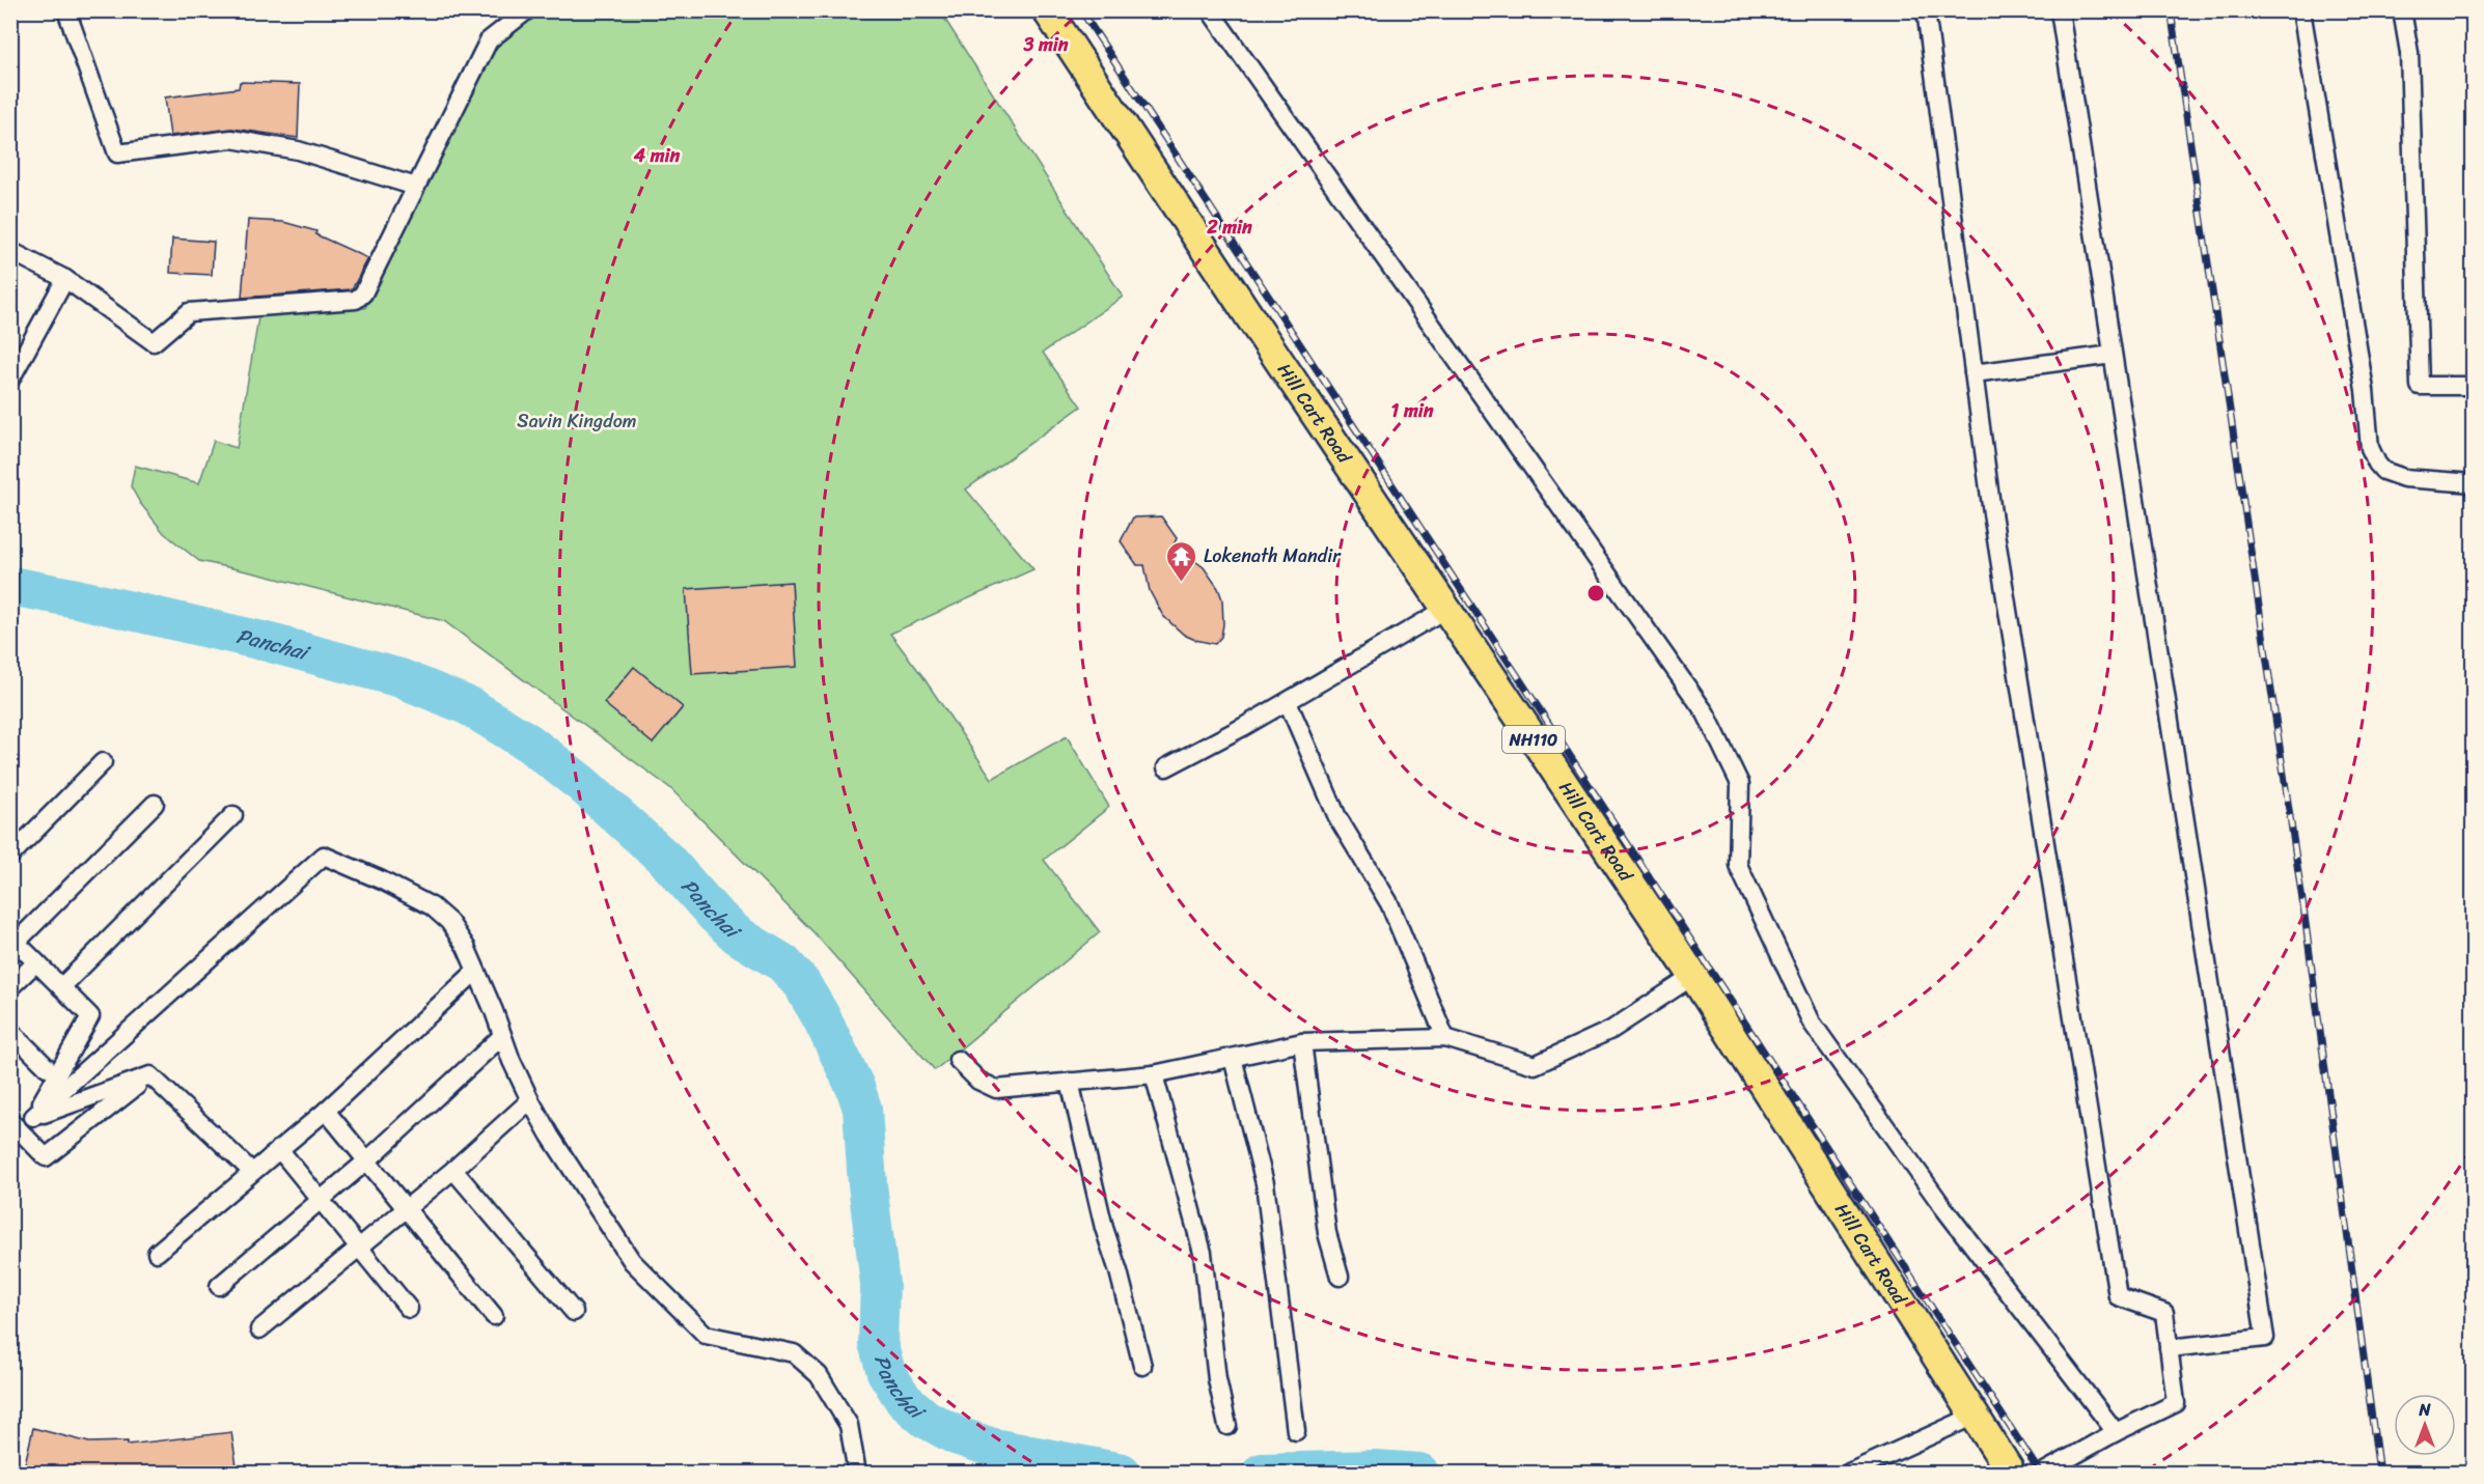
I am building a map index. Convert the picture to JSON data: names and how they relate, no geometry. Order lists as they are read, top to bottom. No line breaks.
{"streets":{"highway":["Hill Cart Road","NH110"]},"water":["Panchai"],"parks":["Savin Kingdom"],"places":{"temple":["Lokenath Mandir"]},"north":"top","rings":["3 min","4 min","2 min","1 min"]}
